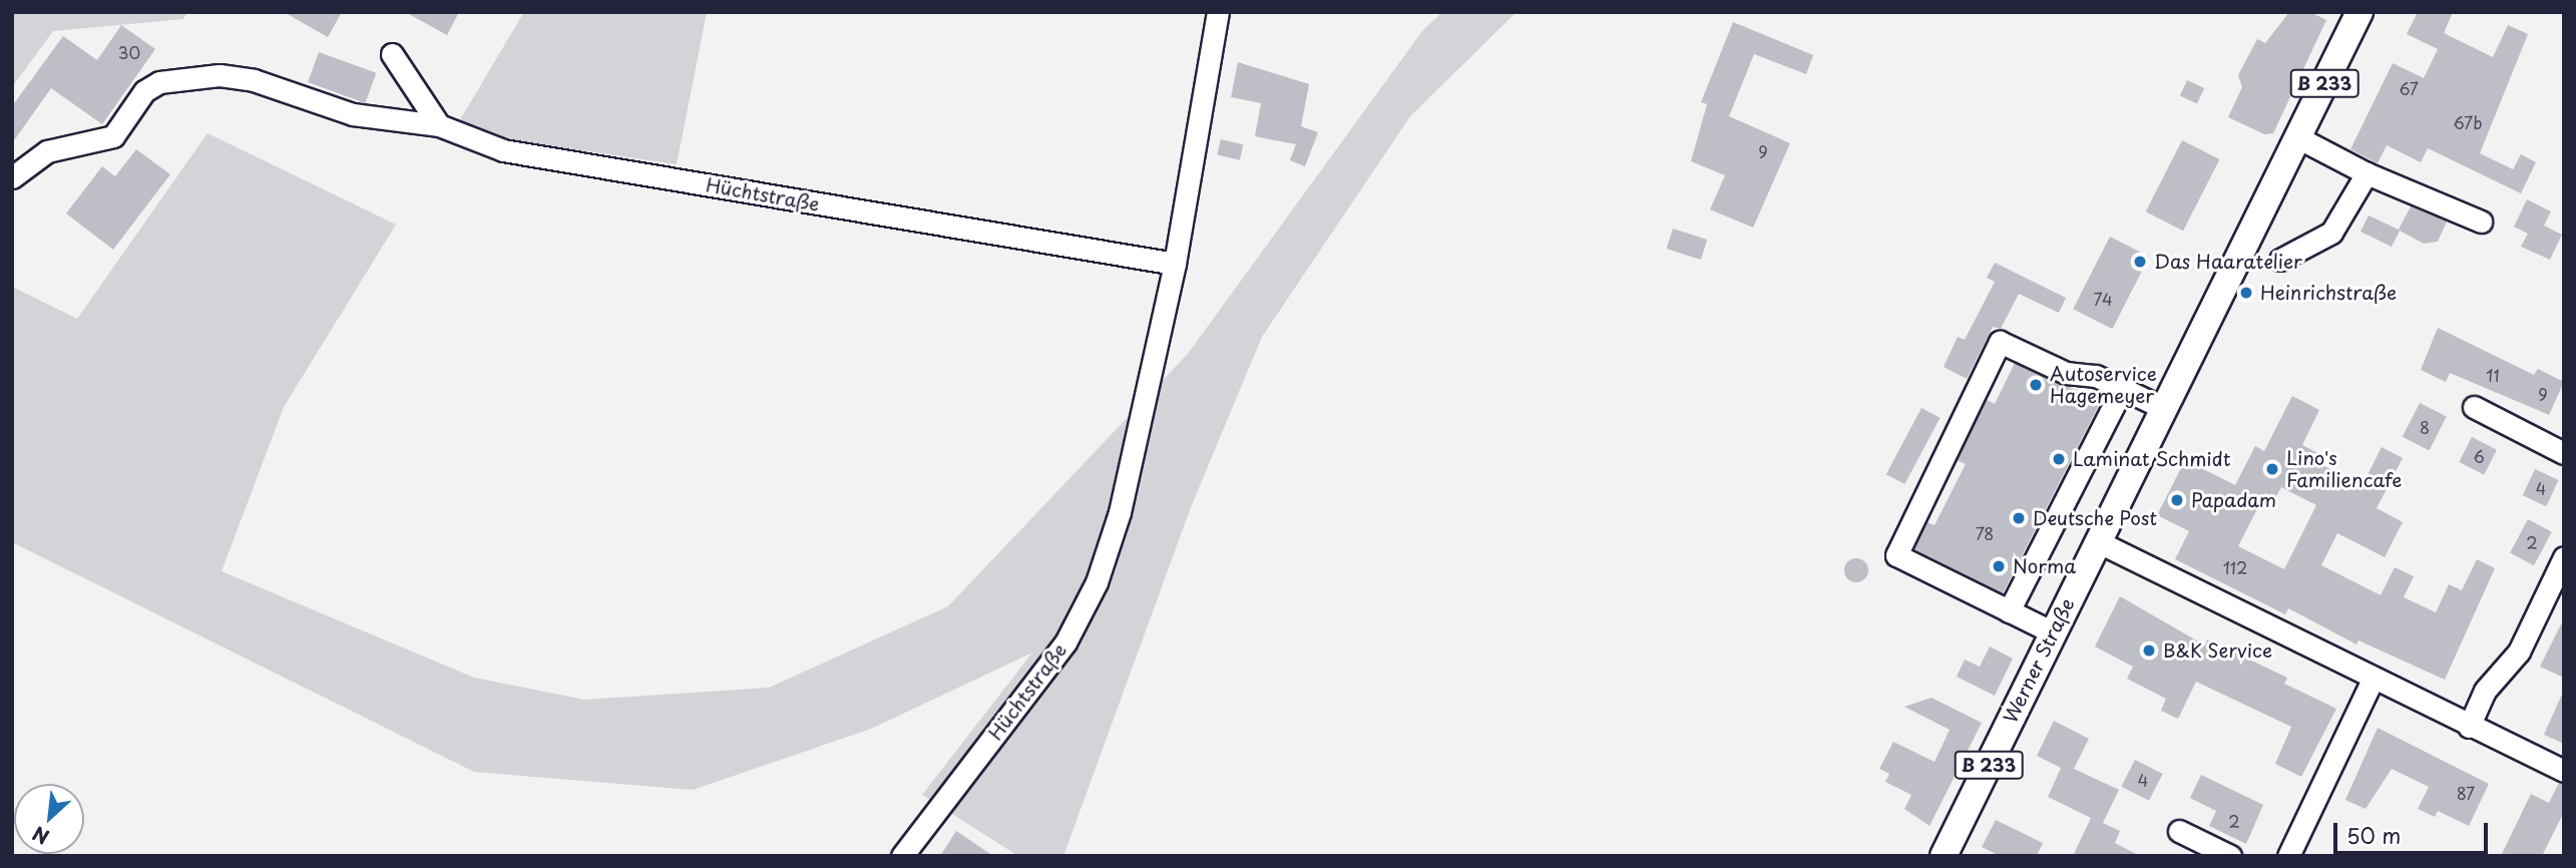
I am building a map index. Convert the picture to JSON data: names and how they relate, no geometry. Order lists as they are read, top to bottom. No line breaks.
{"streets":{"main road":["B 233","Werner Straße"],"street":["Hüchtstraße"]},"places":["Das Haaratelier","Heinrichstraße","Autoservice Hagemeyer","Laminat Schmidt","Lino's Familiencafe","Papadam","Deutsche Post","Norma","B&K Service"],"house_numbers":["30","67","67b","9","74","11","9","8","6","4","78","2","112","4","87","2"],"scale_bar":"50 m","north":"bottom left"}
